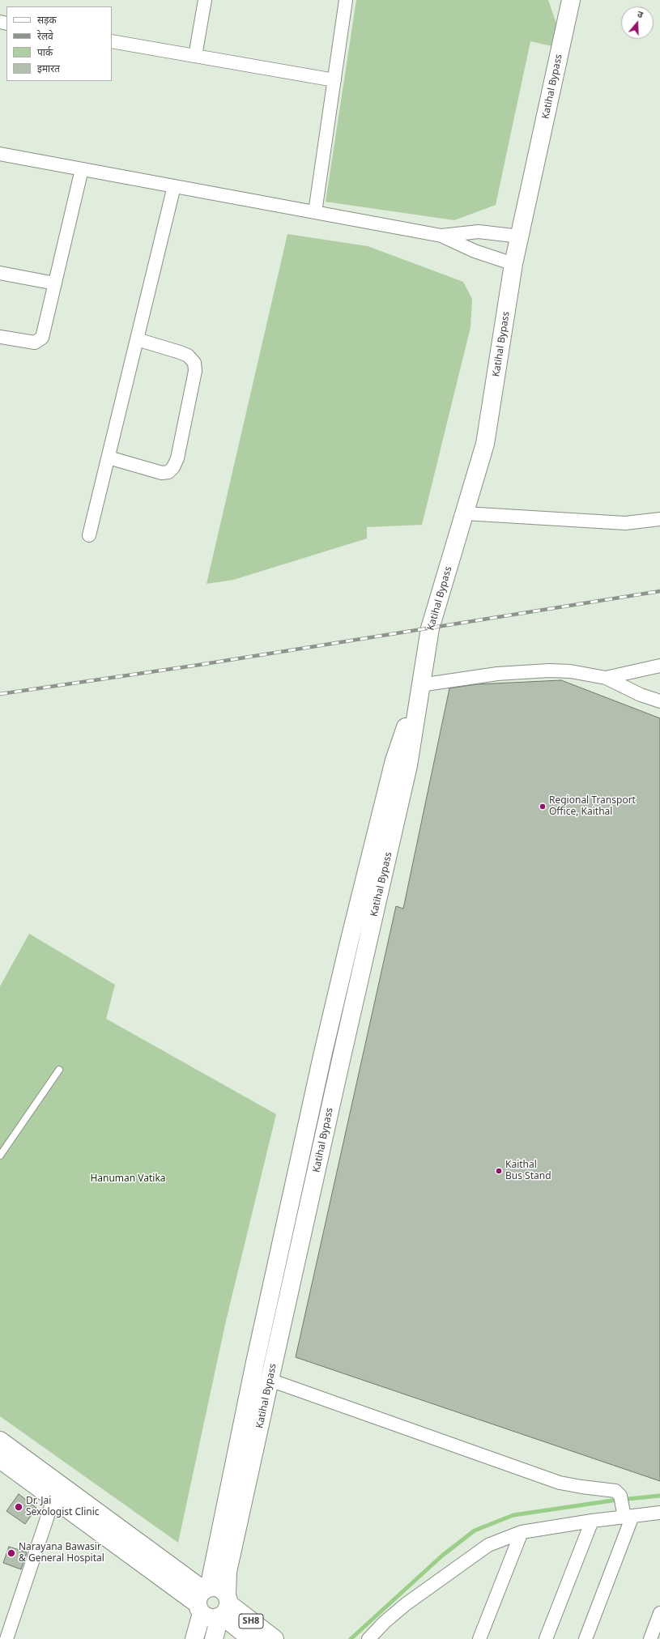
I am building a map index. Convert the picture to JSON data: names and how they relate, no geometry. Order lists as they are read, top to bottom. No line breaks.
{"streets":{"main road":["Katihal Bypass","SH8"]},"crossings":[["Katihal Bypass","SH8"]],"parks":["Hanuman Vatika"],"places":["Regional Transport Office, Kaithal","Kaithal Bus Stand","Dr. Jai Sexologist Clinic","Narayana Bawasir & General Hospital"],"legend":["सड़क","रेलवे","पार्क","इमारत"],"north":"top"}
